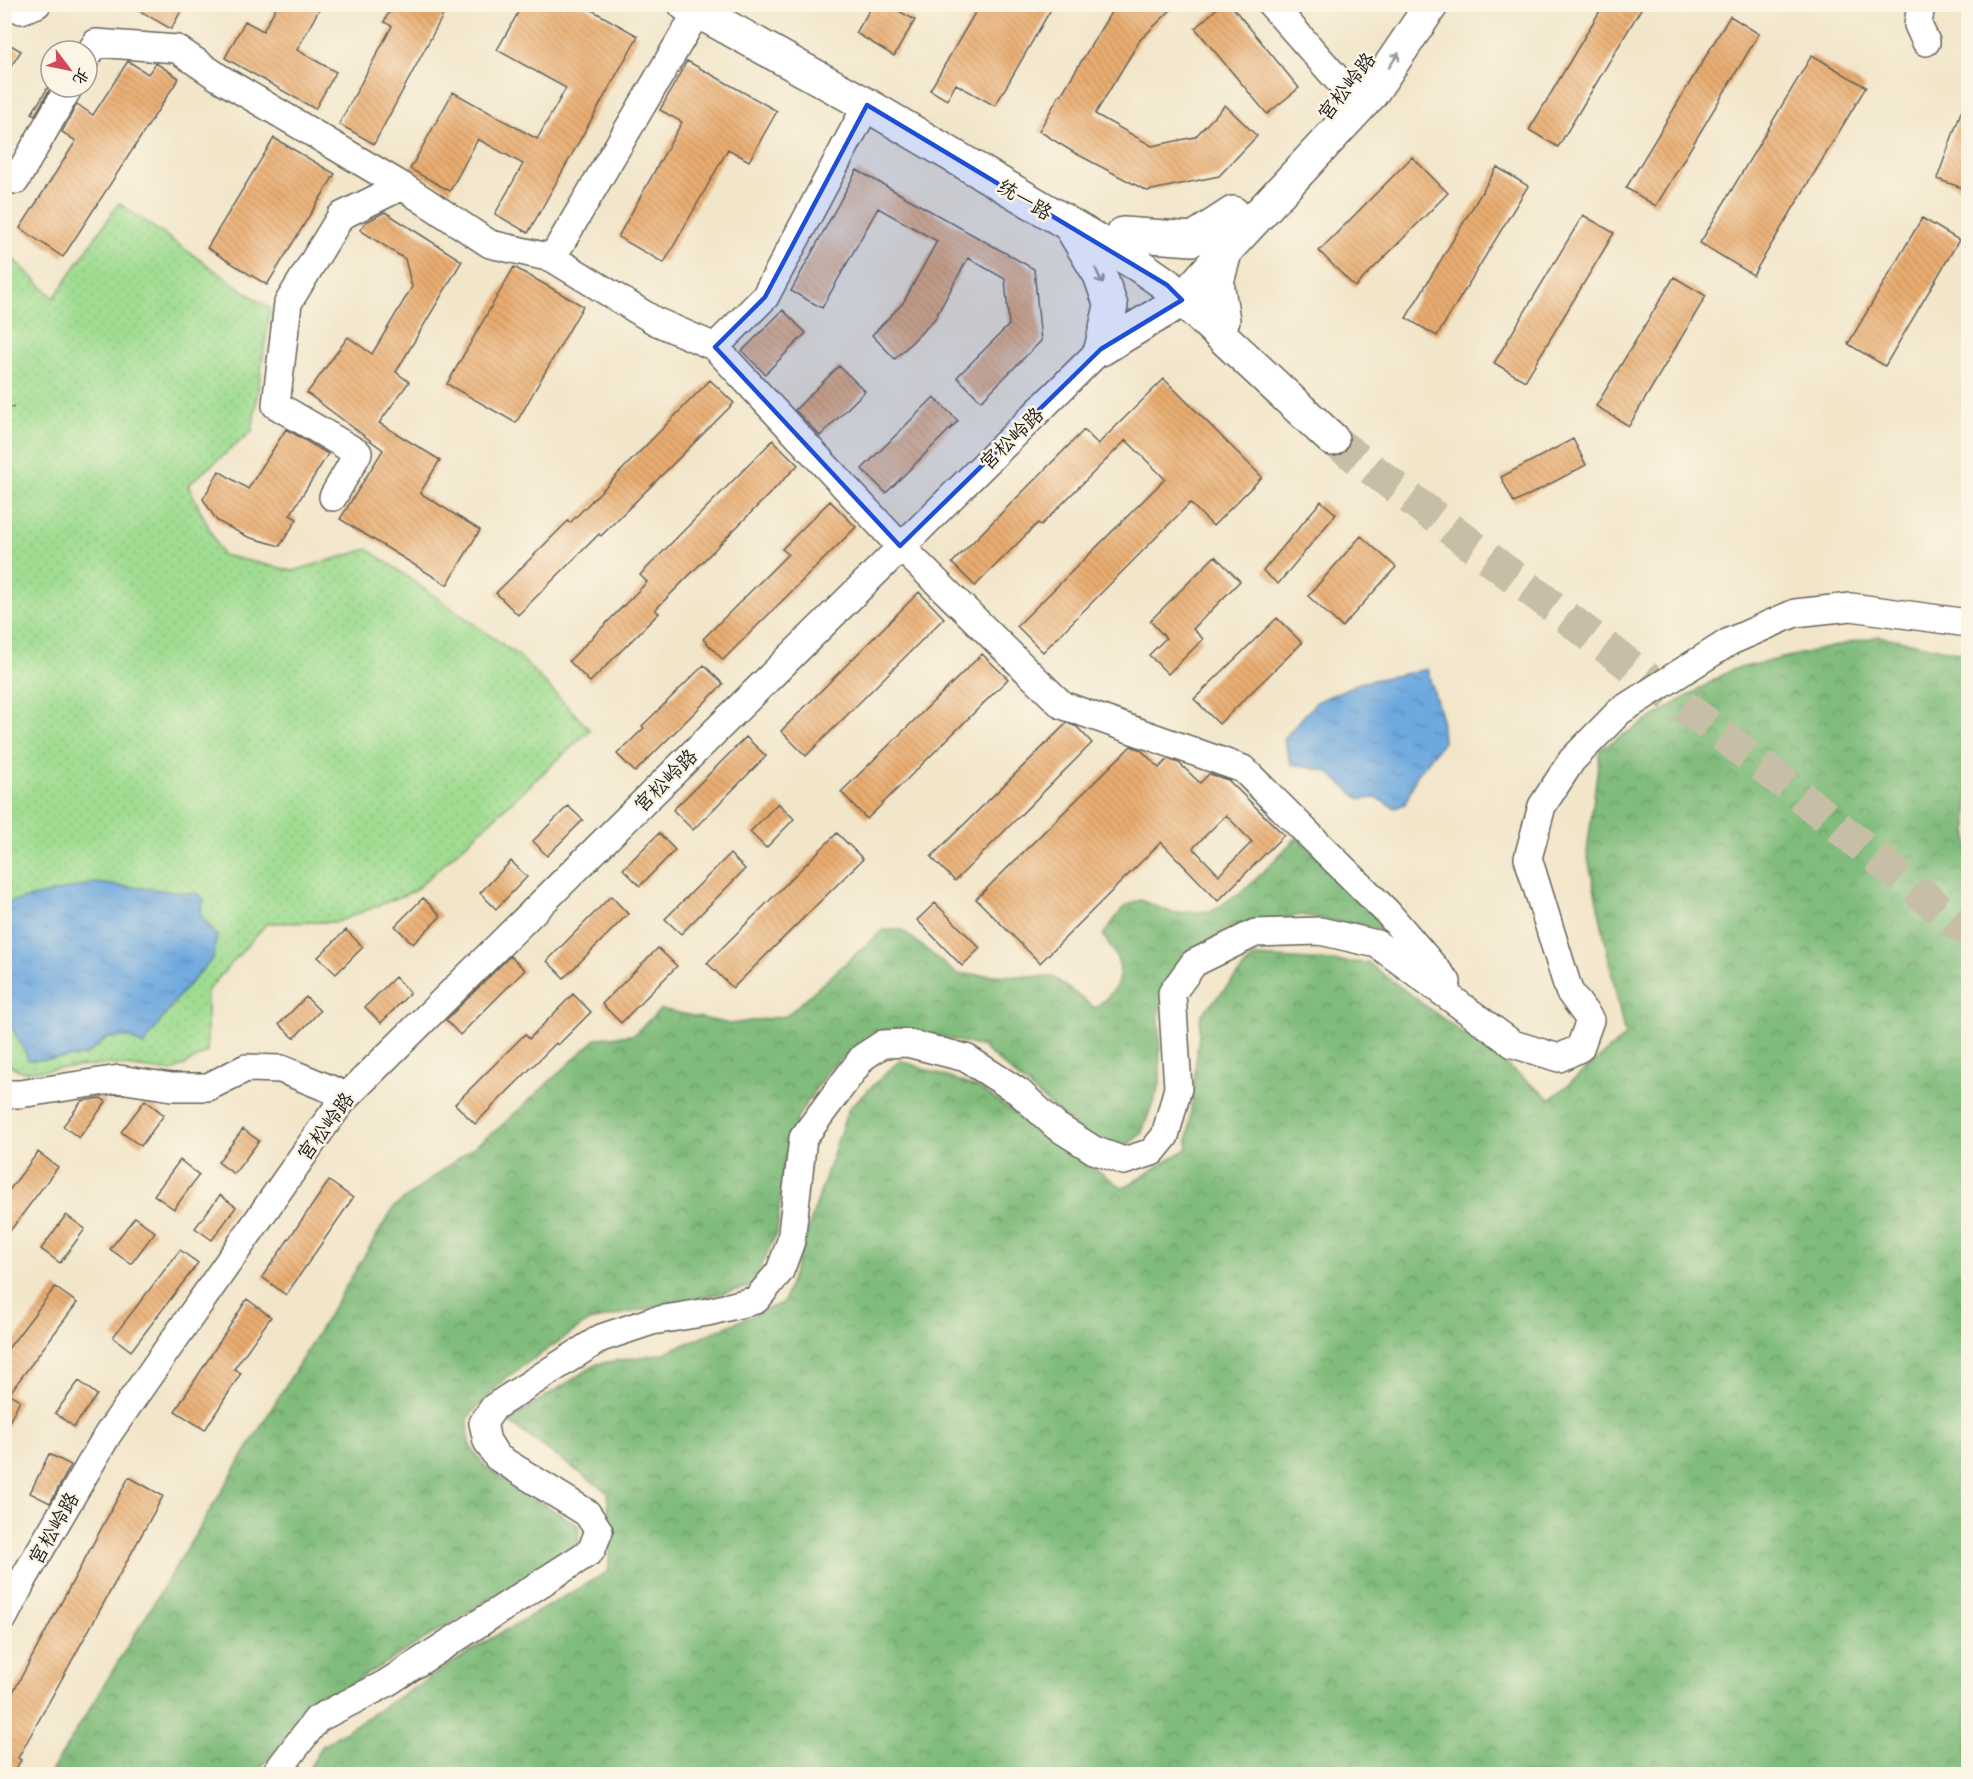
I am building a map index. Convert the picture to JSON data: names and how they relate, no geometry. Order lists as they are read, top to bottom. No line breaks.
{"streets":{"main road":["宫松岭路","统一路"]},"crossings":[["宫松岭路","统一路"]],"north":"bottom right"}
